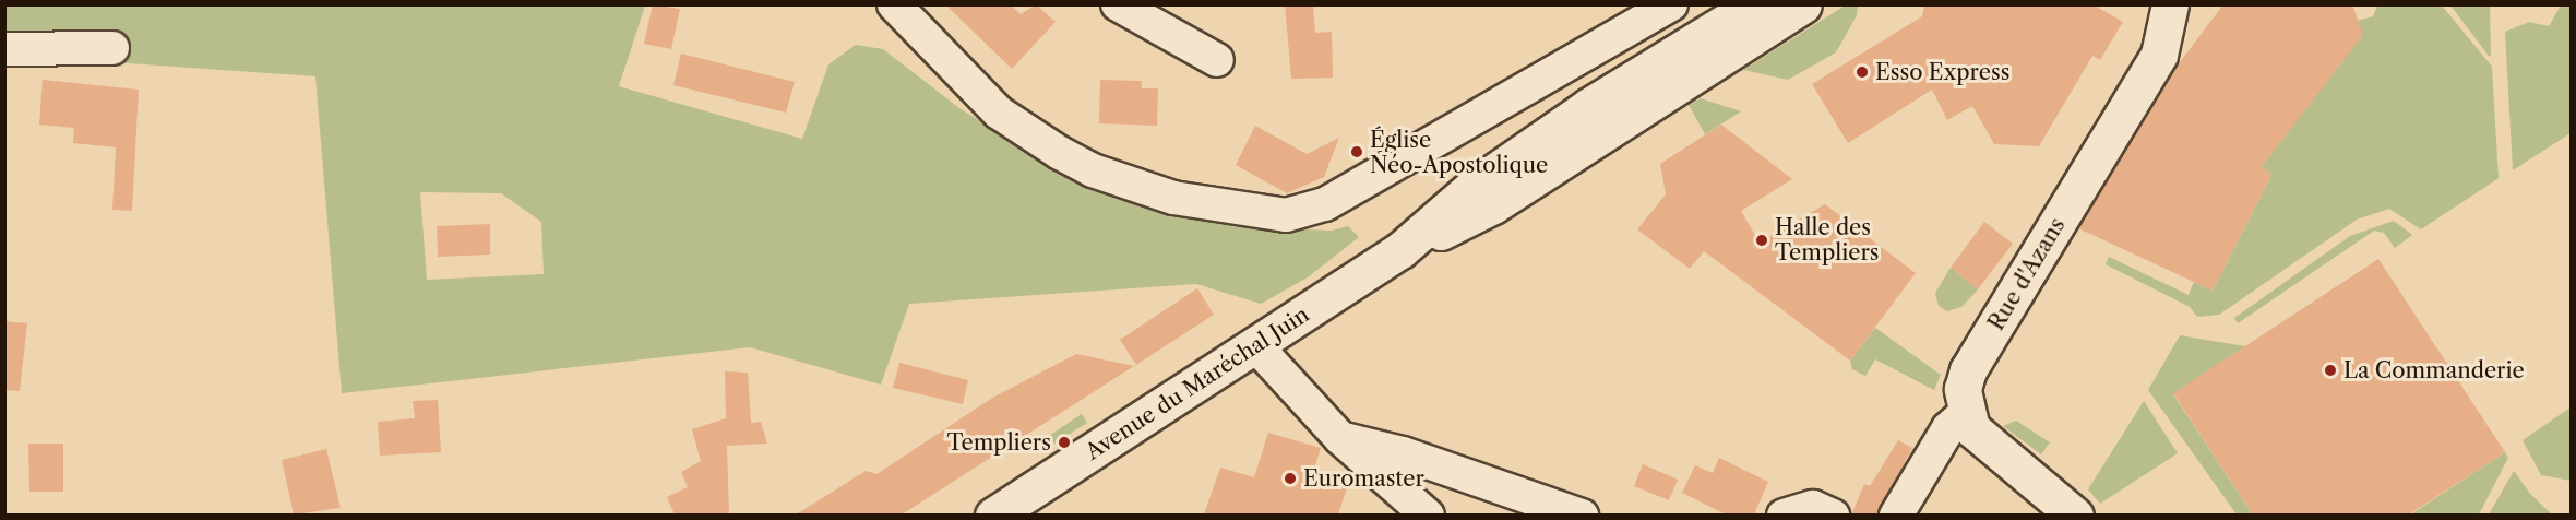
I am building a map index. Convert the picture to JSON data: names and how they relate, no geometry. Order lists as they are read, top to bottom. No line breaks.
{"streets":{"main road":["Rue d'Azans","Avenue du Maréchal Juin"]},"places":["Esso Express","Église Néo-Apostolique","Halle des Templiers","La Commanderie","Templiers","Euromaster"]}
